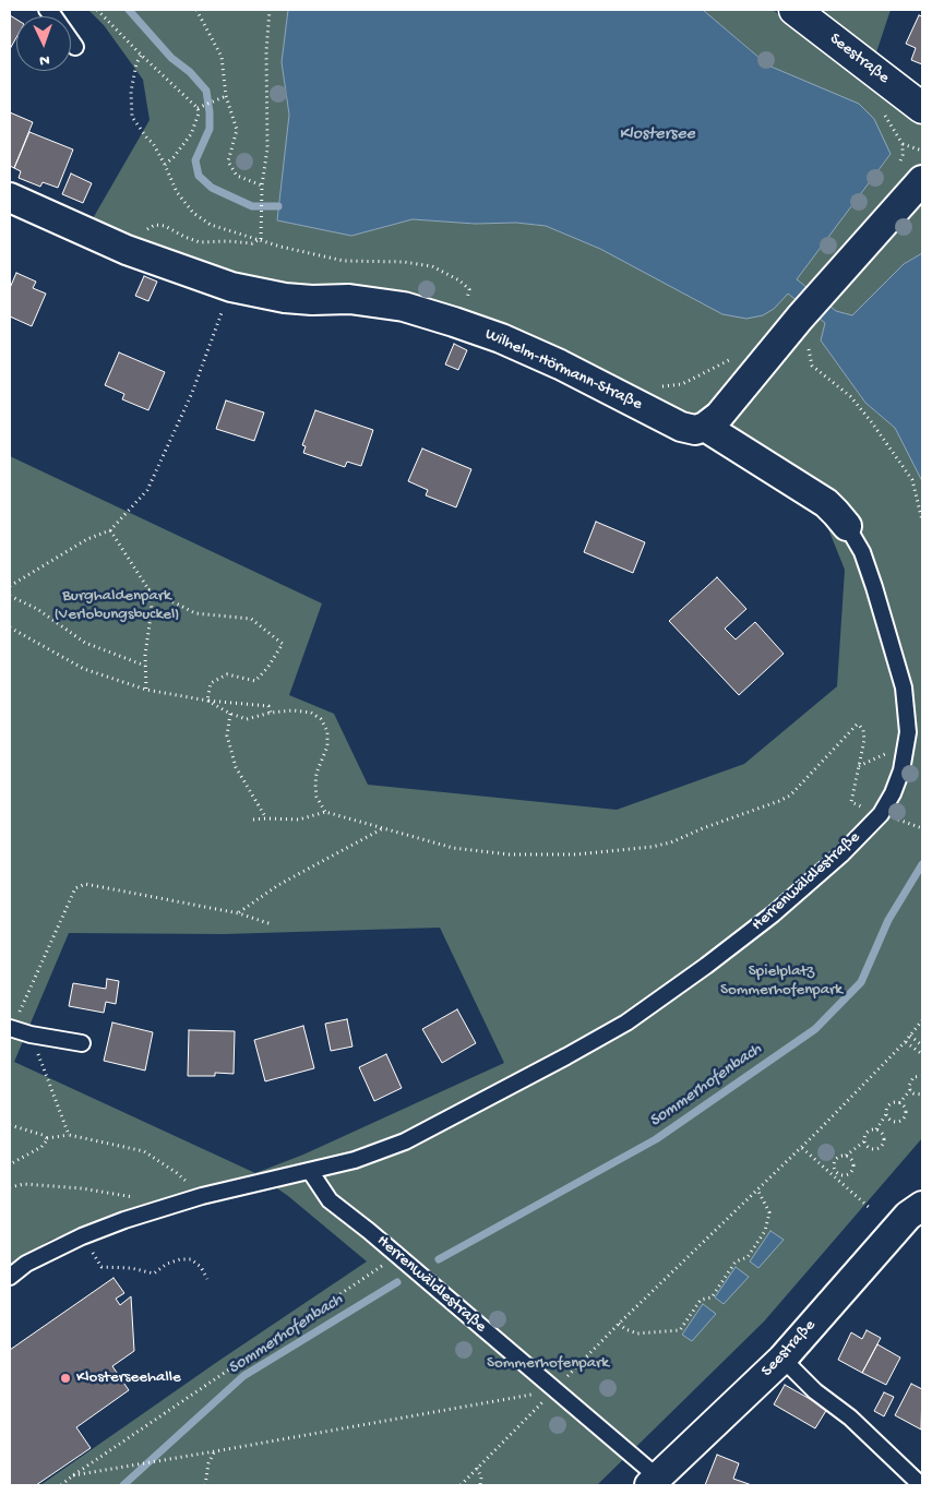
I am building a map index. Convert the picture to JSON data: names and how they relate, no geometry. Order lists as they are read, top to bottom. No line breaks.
{"streets":{"street":["Seestraße","Wilhelm-Hörmann-Straße","Herrenwäldlestraße"]},"crossings":[["Seestraße","Herrenwäldlestraße"],["Wilhelm-Hörmann-Straße","Herrenwäldlestraße"]],"water":["Klostersee","Sommerhofenbach"],"parks":["Burghaldenpark (Verlobungsbuckel)","Spielplatz Sommerhofenpark","Sommerhofenpark"],"places":["Klosterseehalle"],"north":"bottom"}
